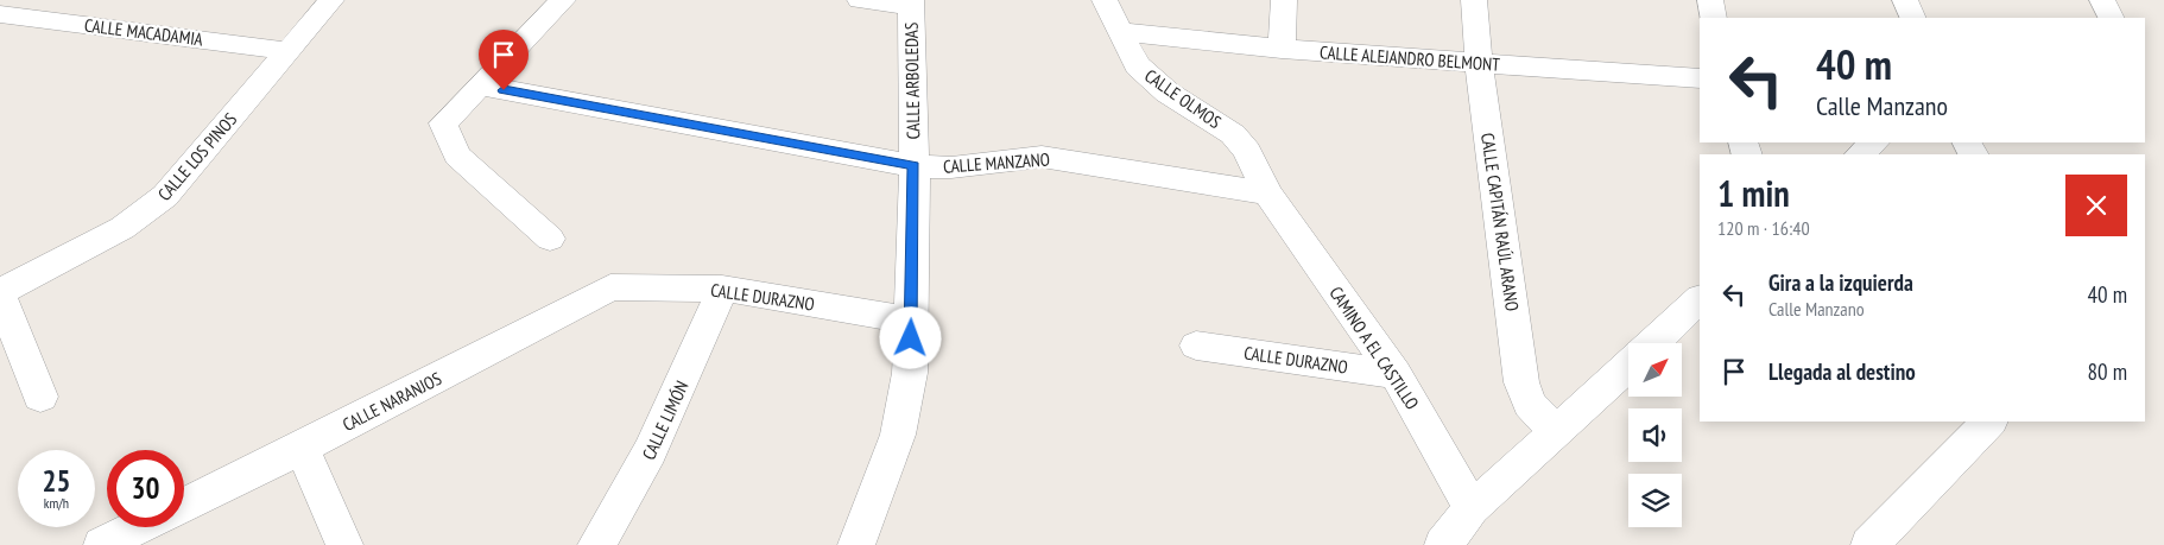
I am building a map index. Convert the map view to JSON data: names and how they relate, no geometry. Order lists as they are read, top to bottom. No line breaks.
{"streets":{"street":["CALLE MACADAMIA","CALLE ALEJANDRO BELMONT","CALLE ARBOLEDAS","CALLE OLMOS","CALLE LOS PINOS","CALLE MANZANO","CALLE CAPITÁN RAÚL ARANO","CALLE DURAZNO","CAMINO A EL CASTILLO","CALLE NARANJOS","CALLE LIMÓN"]},"crossings":[["CALLE MACADAMIA","CALLE LOS PINOS"],["CALLE ALEJANDRO BELMONT","CALLE OLMOS"],["CALLE ALEJANDRO BELMONT","CALLE CAPITÁN RAÚL ARANO"],["CALLE ARBOLEDAS","CALLE MANZANO"],["CALLE ARBOLEDAS","CALLE DURAZNO"],["CALLE OLMOS","CALLE MANZANO"],["CALLE OLMOS","CAMINO A EL CASTILLO"],["CALLE MANZANO","CAMINO A EL CASTILLO"],["CALLE DURAZNO","CAMINO A EL CASTILLO"],["CALLE DURAZNO","CALLE NARANJOS"],["CALLE DURAZNO","CALLE LIMÓN"]],"north":"top right","page":{"turn":["40 m","Calle Manzano"],"heading":["1 min","120 m · 16:40"],"list":[{"name":"Gira a la izquierda","note":"Calle Manzano","value":"40 m"},{"name":"Llegada al destino","value":"80 m"}],"speed":"25 km/h","limit":"30"}}
